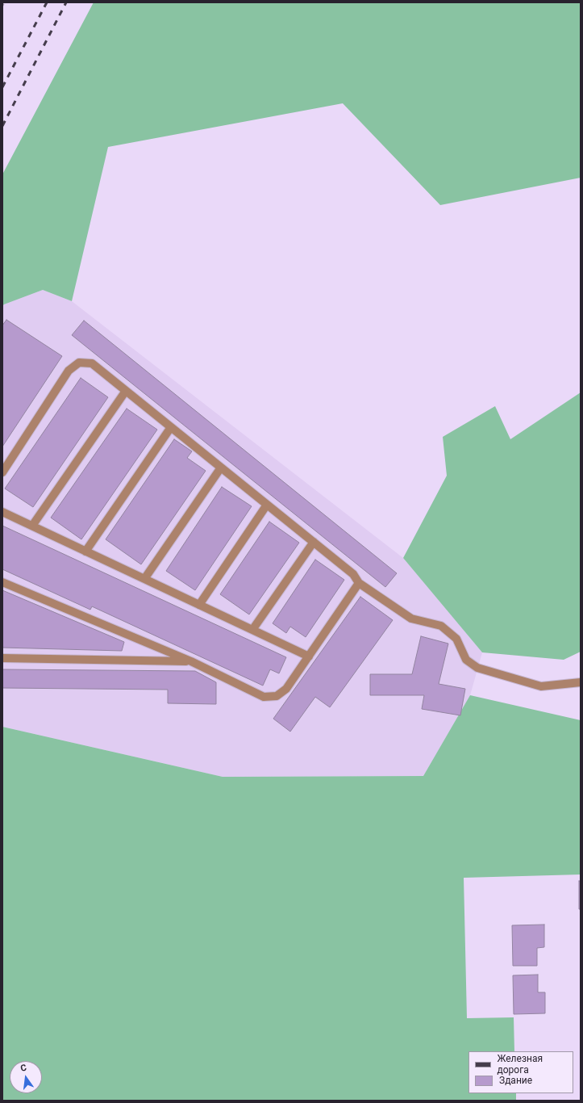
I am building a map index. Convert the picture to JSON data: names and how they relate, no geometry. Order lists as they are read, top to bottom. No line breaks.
{"legend":["Железная дорога","Здание"],"north":"top"}
